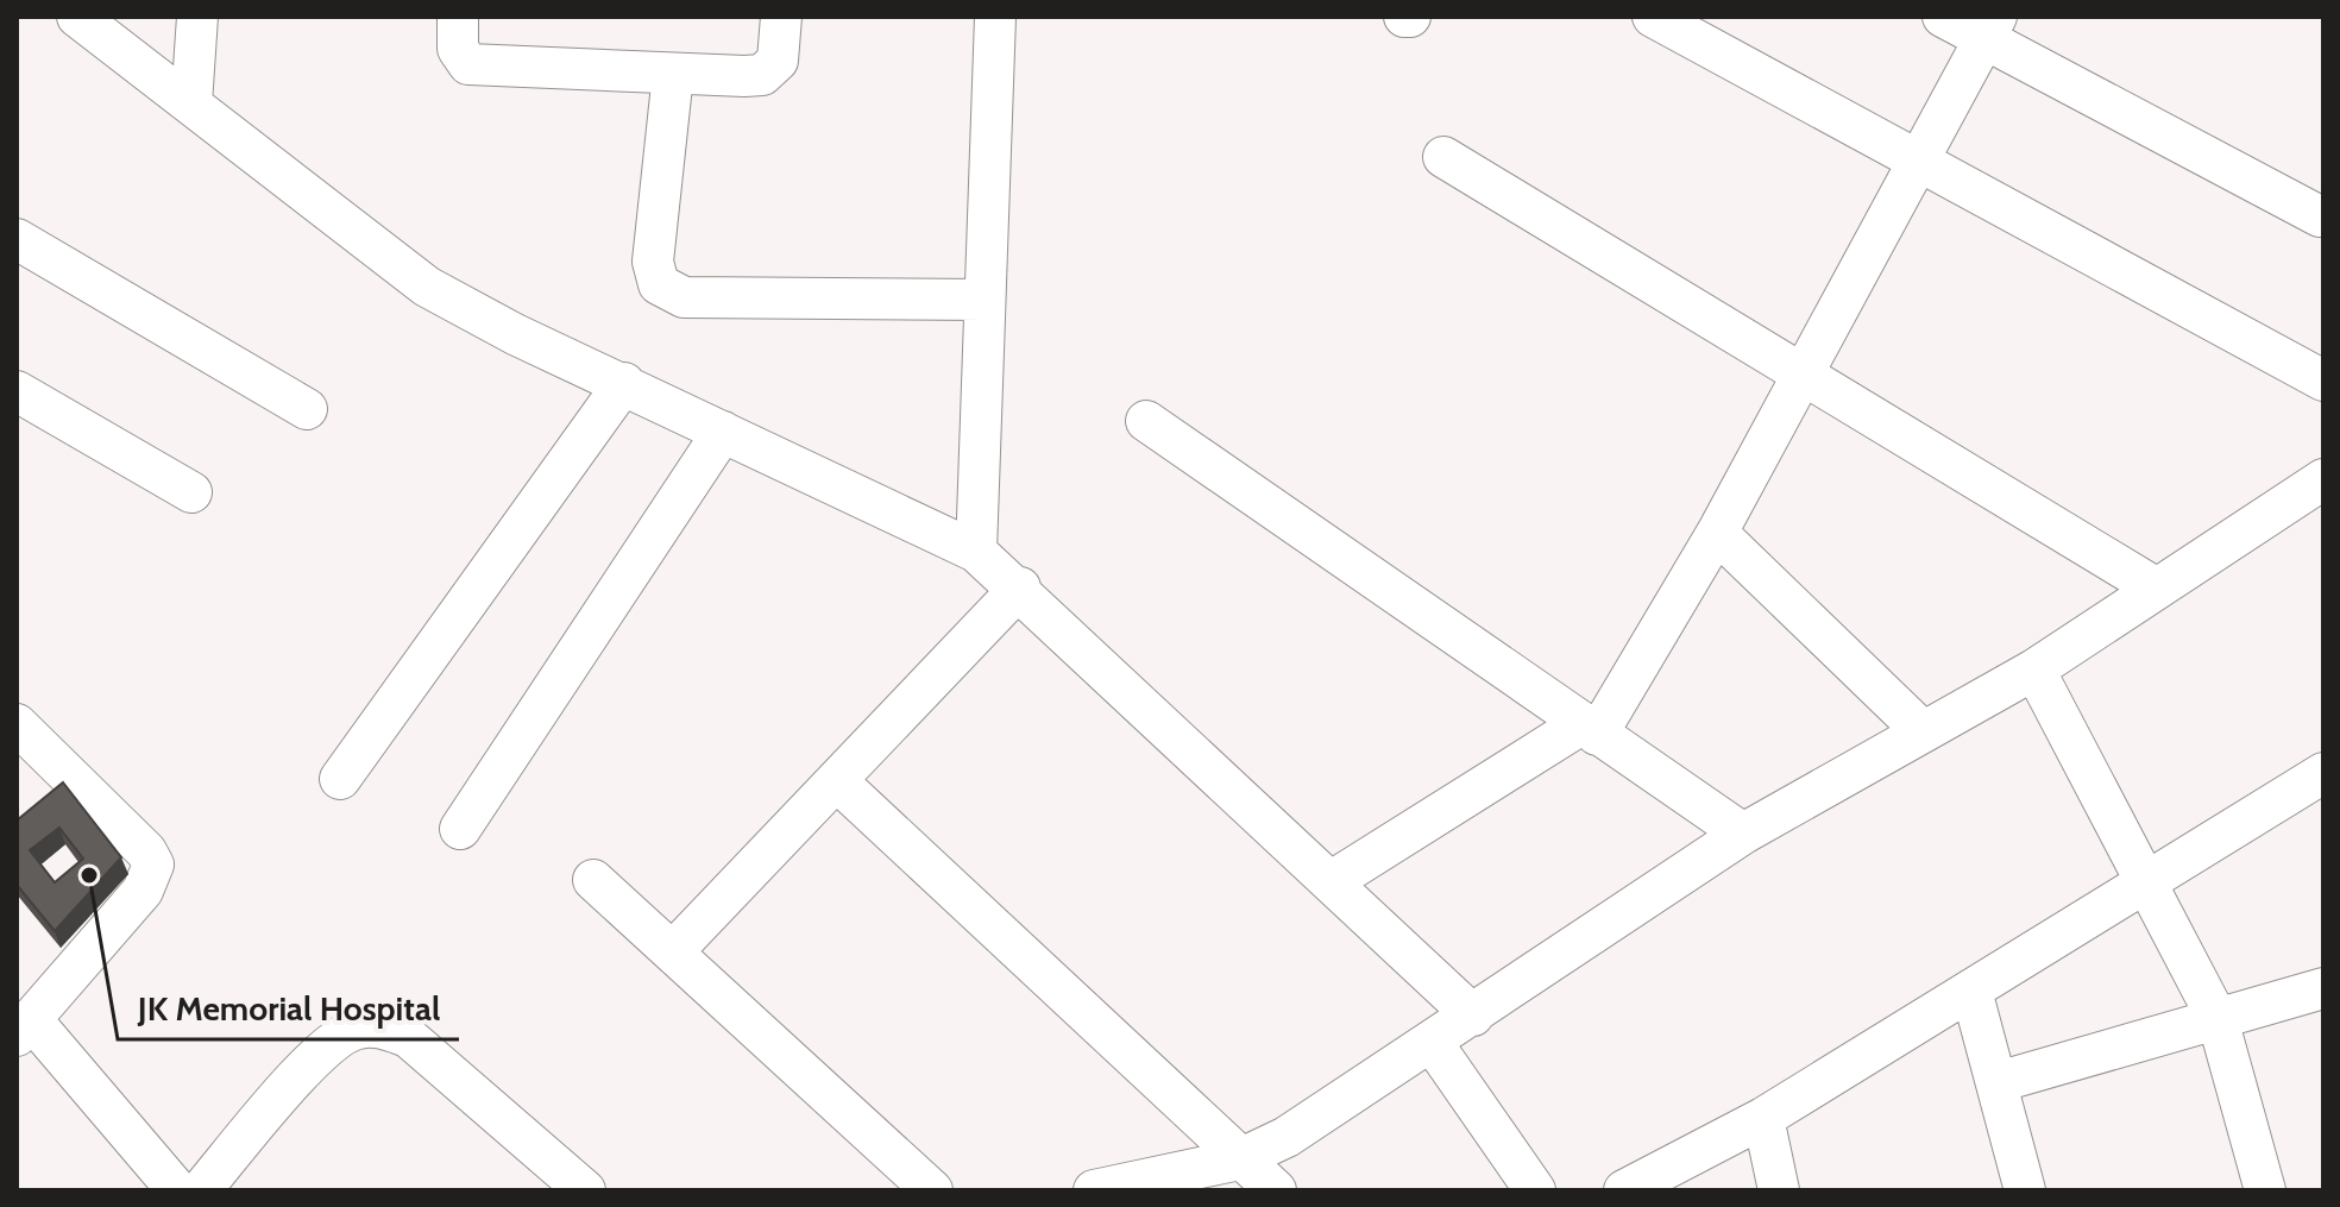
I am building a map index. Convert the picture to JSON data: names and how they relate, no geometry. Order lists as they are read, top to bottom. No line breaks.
{"places":["JK Memorial Hospital"]}
